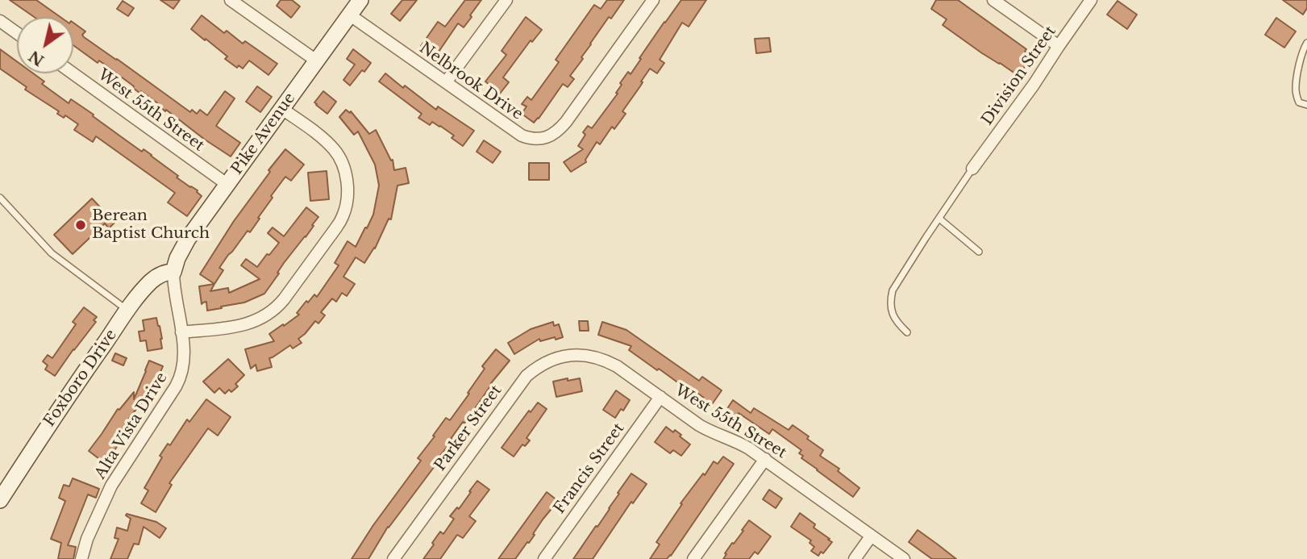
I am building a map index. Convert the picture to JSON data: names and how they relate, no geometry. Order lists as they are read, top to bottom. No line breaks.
{"streets":{"street":["Division Street","Nelbrook Drive","West 55th Street","Pike Avenue","Foxboro Drive","Alta Vista Drive","Parker Street","Francis Street"]},"crossings":[["Nelbrook Drive","Pike Avenue"],["West 55th Street","Pike Avenue"],["West 55th Street","Parker Street"],["West 55th Street","Francis Street"],["Pike Avenue","Foxboro Drive"],["Pike Avenue","Alta Vista Drive"],["Foxboro Drive","Alta Vista Drive"]],"places":["Berean Baptist Church"],"north":"bottom left"}
